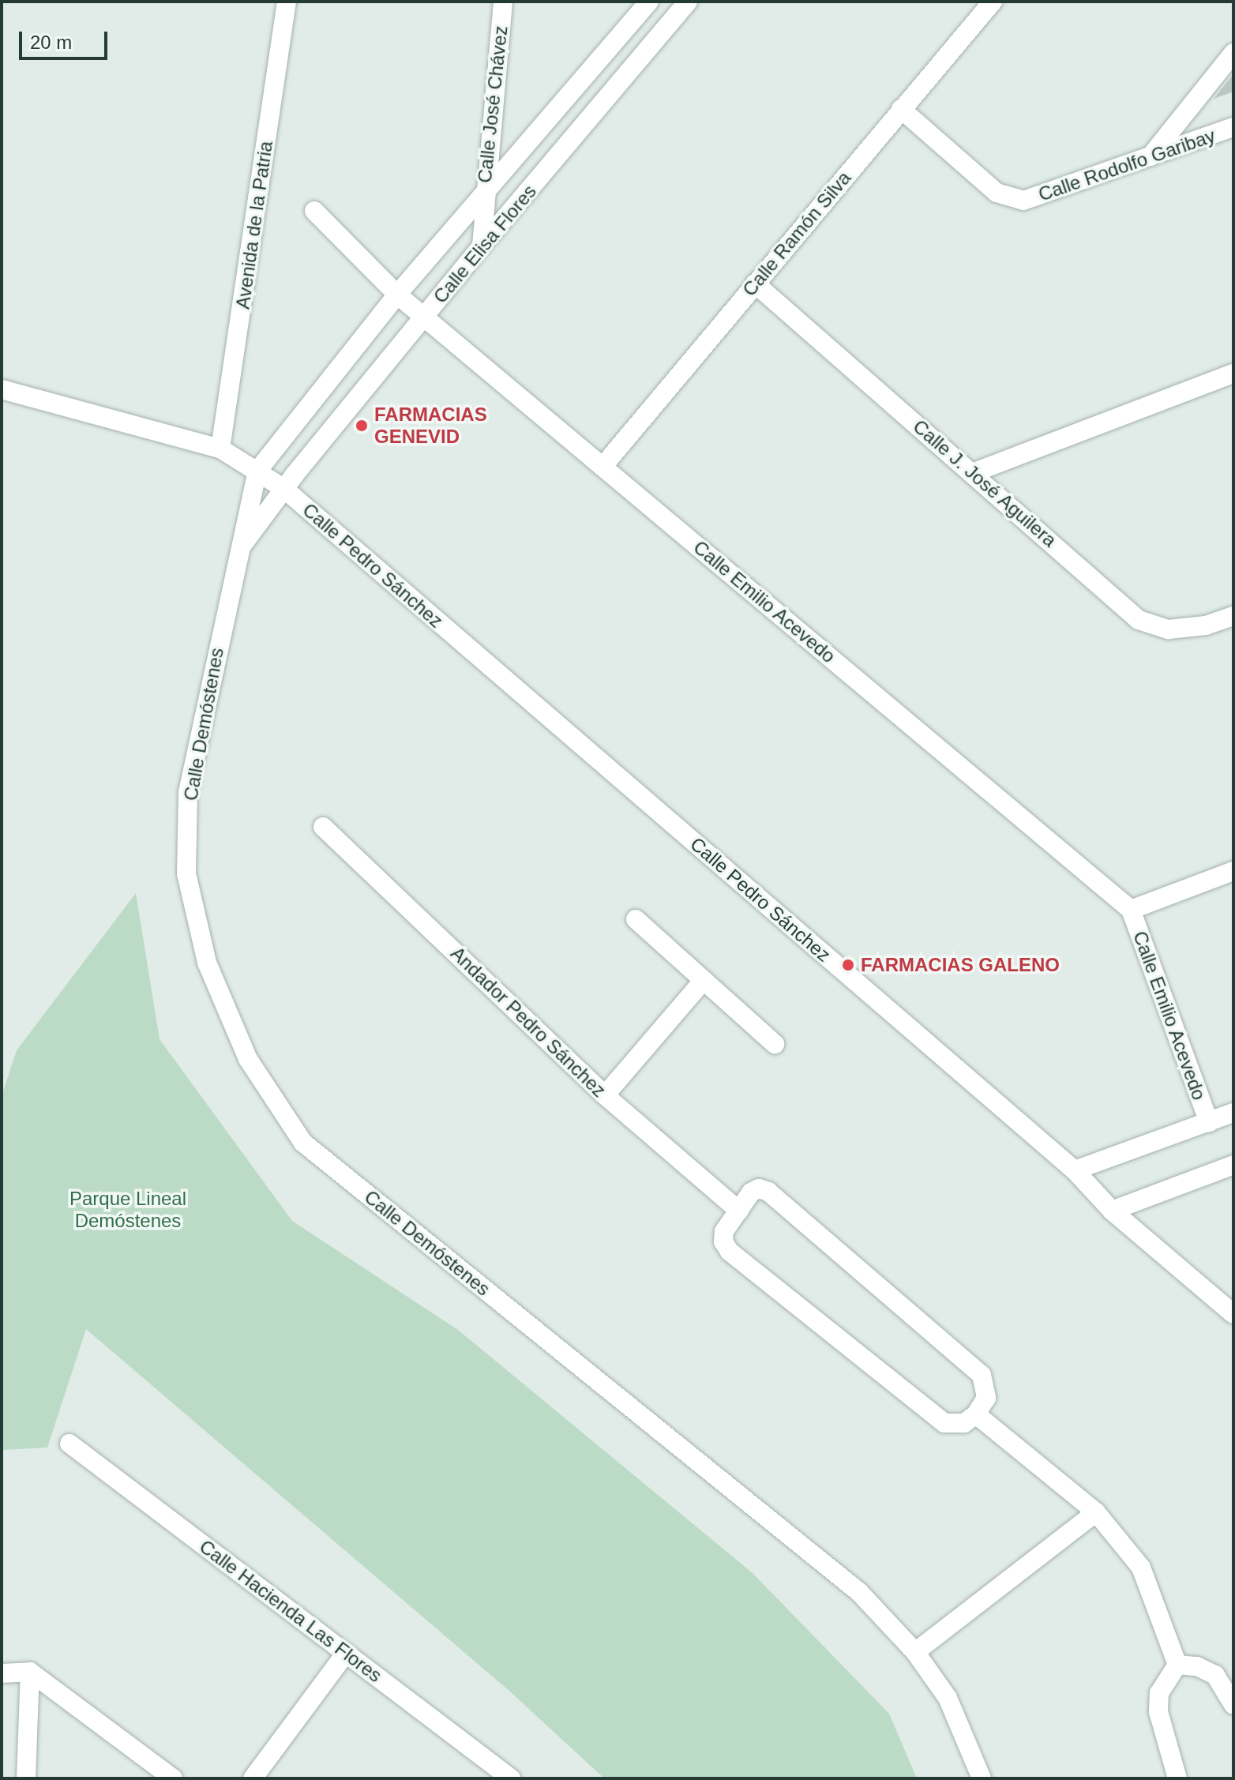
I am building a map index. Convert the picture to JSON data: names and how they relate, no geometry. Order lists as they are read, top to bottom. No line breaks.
{"streets":{"street":["Calle José Chávez","Calle Rodolfo Garibay","Avenida de la Patria","Calle Ramón Silva","Calle Elisa Flores","Calle J. José Aguilera","Calle Pedro Sánchez","Calle Emilio Acevedo","Calle Demóstenes","Andador Pedro Sánchez","Calle Hacienda Las Flores"]},"crossings":[["Calle José Chávez","Calle Elisa Flores"],["Calle Rodolfo Garibay","Calle Ramón Silva"],["Avenida de la Patria","Calle Pedro Sánchez"],["Calle Ramón Silva","Calle J. José Aguilera"],["Calle Ramón Silva","Calle Emilio Acevedo"],["Calle Elisa Flores","Calle Pedro Sánchez"],["Calle Elisa Flores","Calle Emilio Acevedo"],["Calle Elisa Flores","Calle Demóstenes"],["Calle Pedro Sánchez","Calle Demóstenes"]],"parks":["Parque Lineal Demóstenes"],"places":["FARMACIAS GENEVID","FARMACIAS GALENO"],"scale_bar":"20 m"}
